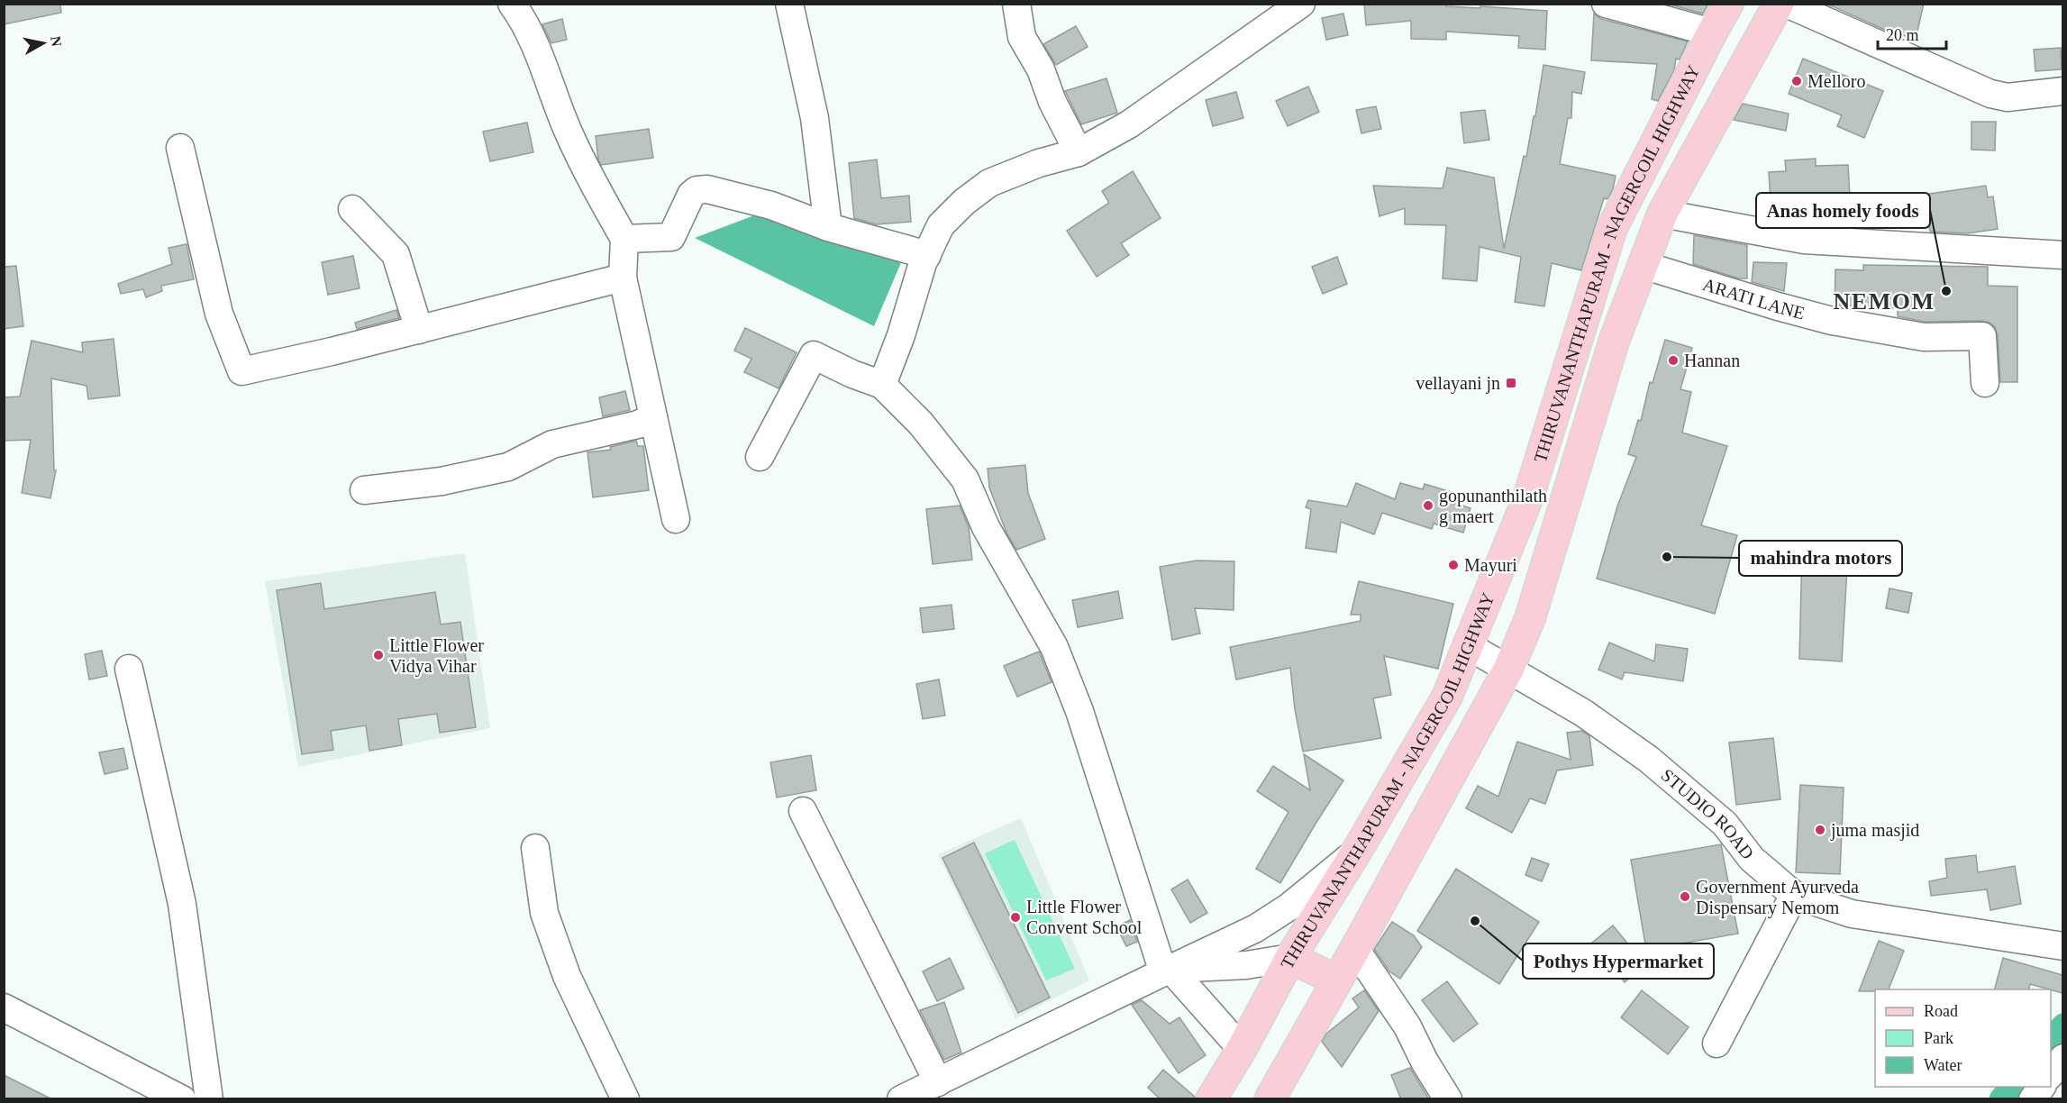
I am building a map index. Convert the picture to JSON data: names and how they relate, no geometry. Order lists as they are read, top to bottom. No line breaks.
{"streets":{"main road":["THIRUVANANTHAPURAM - NAGERCOIL HIGHWAY"],"street":["ARATI LANE","STUDIO ROAD"]},"crossings":[["THIRUVANANTHAPURAM - NAGERCOIL HIGHWAY","ARATI LANE"],["THIRUVANANTHAPURAM - NAGERCOIL HIGHWAY","STUDIO ROAD"]],"districts":["NEMOM"],"places":{"other":["Melloro","Anas homely foods","Hannan","gopunanthilath g maert","mahindra motors","Mayuri","Little Flower Vidya Vihar","juma masjid","Government Ayurveda Dispensary Nemom","Little Flower Convent School","Pothys Hypermarket"],"transit":["vellayani jn"]},"legend":["Road","Park","Water"],"scale_bar":"20 m","north":"right"}
